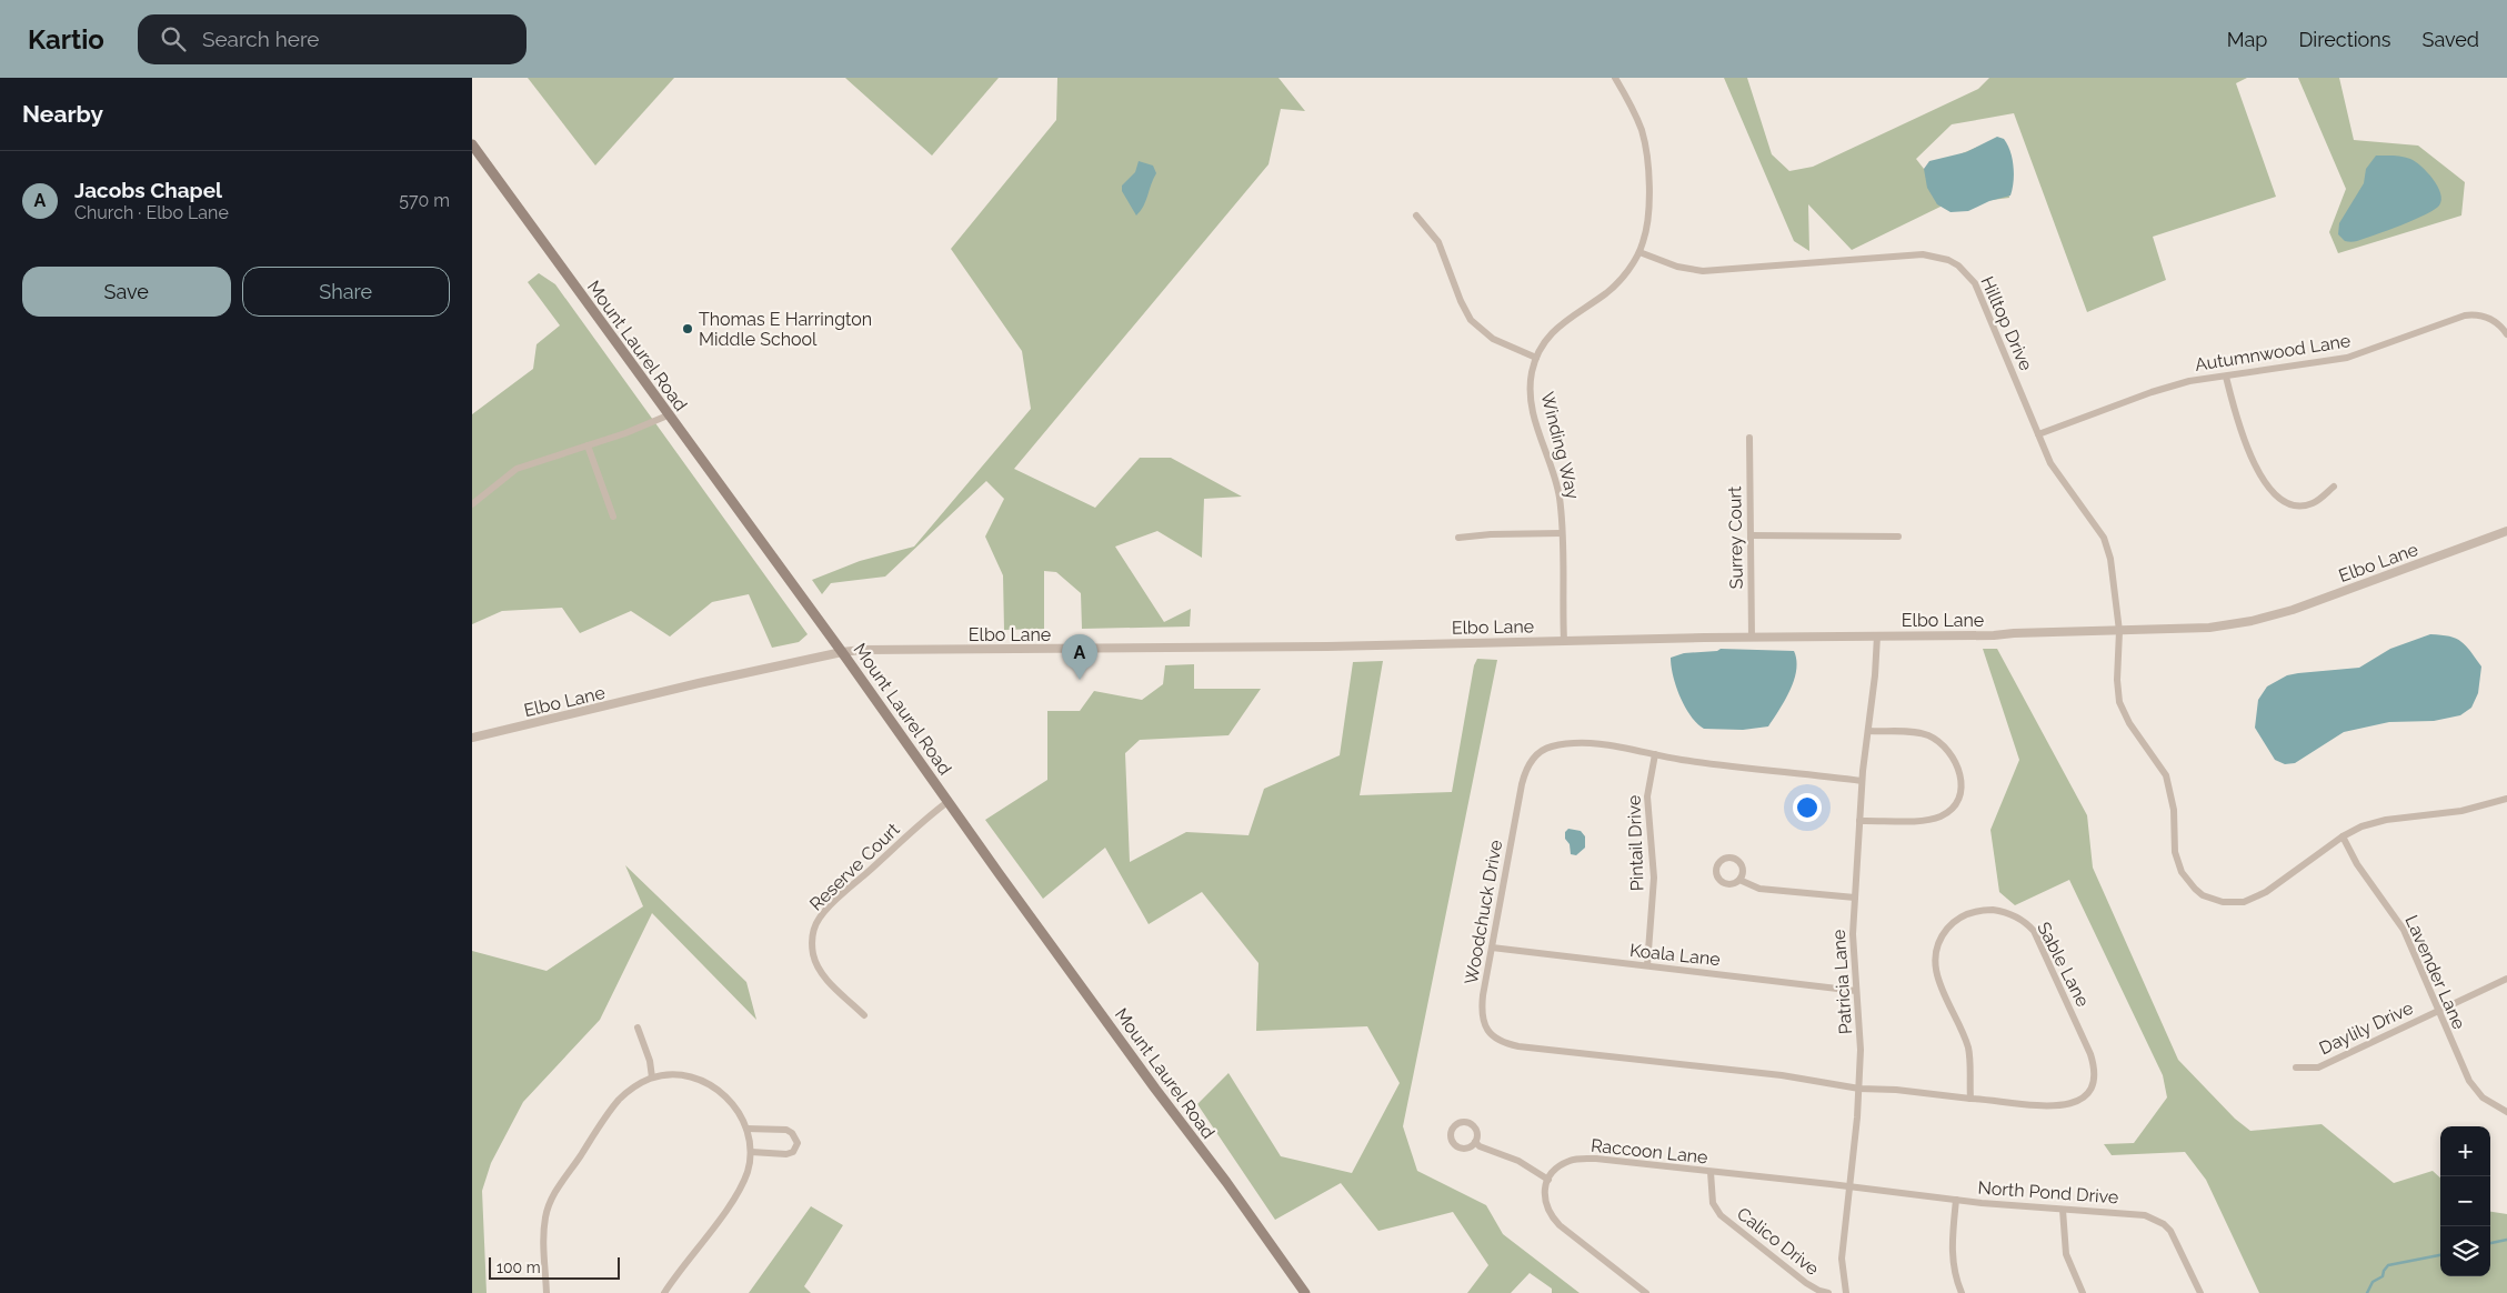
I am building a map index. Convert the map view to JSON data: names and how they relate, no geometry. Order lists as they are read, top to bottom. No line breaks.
{"streets":{"main road":["Mount Laurel Road"],"street":["Hilltop Drive","Autumnwood Lane","Winding Way","Surrey Court","Elbo Lane","Pintail Drive","Reserve Court","Woodchuck Drive","Koala Lane","Sable Lane","Lavender Lane","Patricia Lane","Daylily Drive","Raccoon Lane","North Pond Drive","Calico Drive"]},"crossings":[["Hilltop Drive","Autumnwood Lane"],["Hilltop Drive","Winding Way"],["Hilltop Drive","Elbo Lane"],["Hilltop Drive","Lavender Lane"],["Mount Laurel Road","Elbo Lane"],["Mount Laurel Road","Reserve Court"],["Winding Way","Elbo Lane"],["Surrey Court","Elbo Lane"],["Elbo Lane","Patricia Lane"],["Pintail Drive","Woodchuck Drive"],["Pintail Drive","Koala Lane"],["Woodchuck Drive","Koala Lane"],["Woodchuck Drive","Sable Lane"],["Woodchuck Drive","Patricia Lane"],["Koala Lane","Patricia Lane"],["Sable Lane","Patricia Lane"],["Lavender Lane","Daylily Drive"],["Patricia Lane","Raccoon Lane"],["Patricia Lane","North Pond Drive"],["Raccoon Lane","North Pond Drive"],["Raccoon Lane","Calico Drive"]],"places":["Thomas E Harrington Middle School"],"scale_bar":"100 m","page":{"header":"Kartio","search":"Search here","nav":["Map","Directions","Saved"],"heading":"Nearby","list":[{"mark":"A","name":"Jacobs Chapel","note":"Church · Elbo Lane","value":"570 m"}],"buttons":["Save","Share"],"pins":"A","map_buttons":["+","−"],"scale":"100 m"}}
